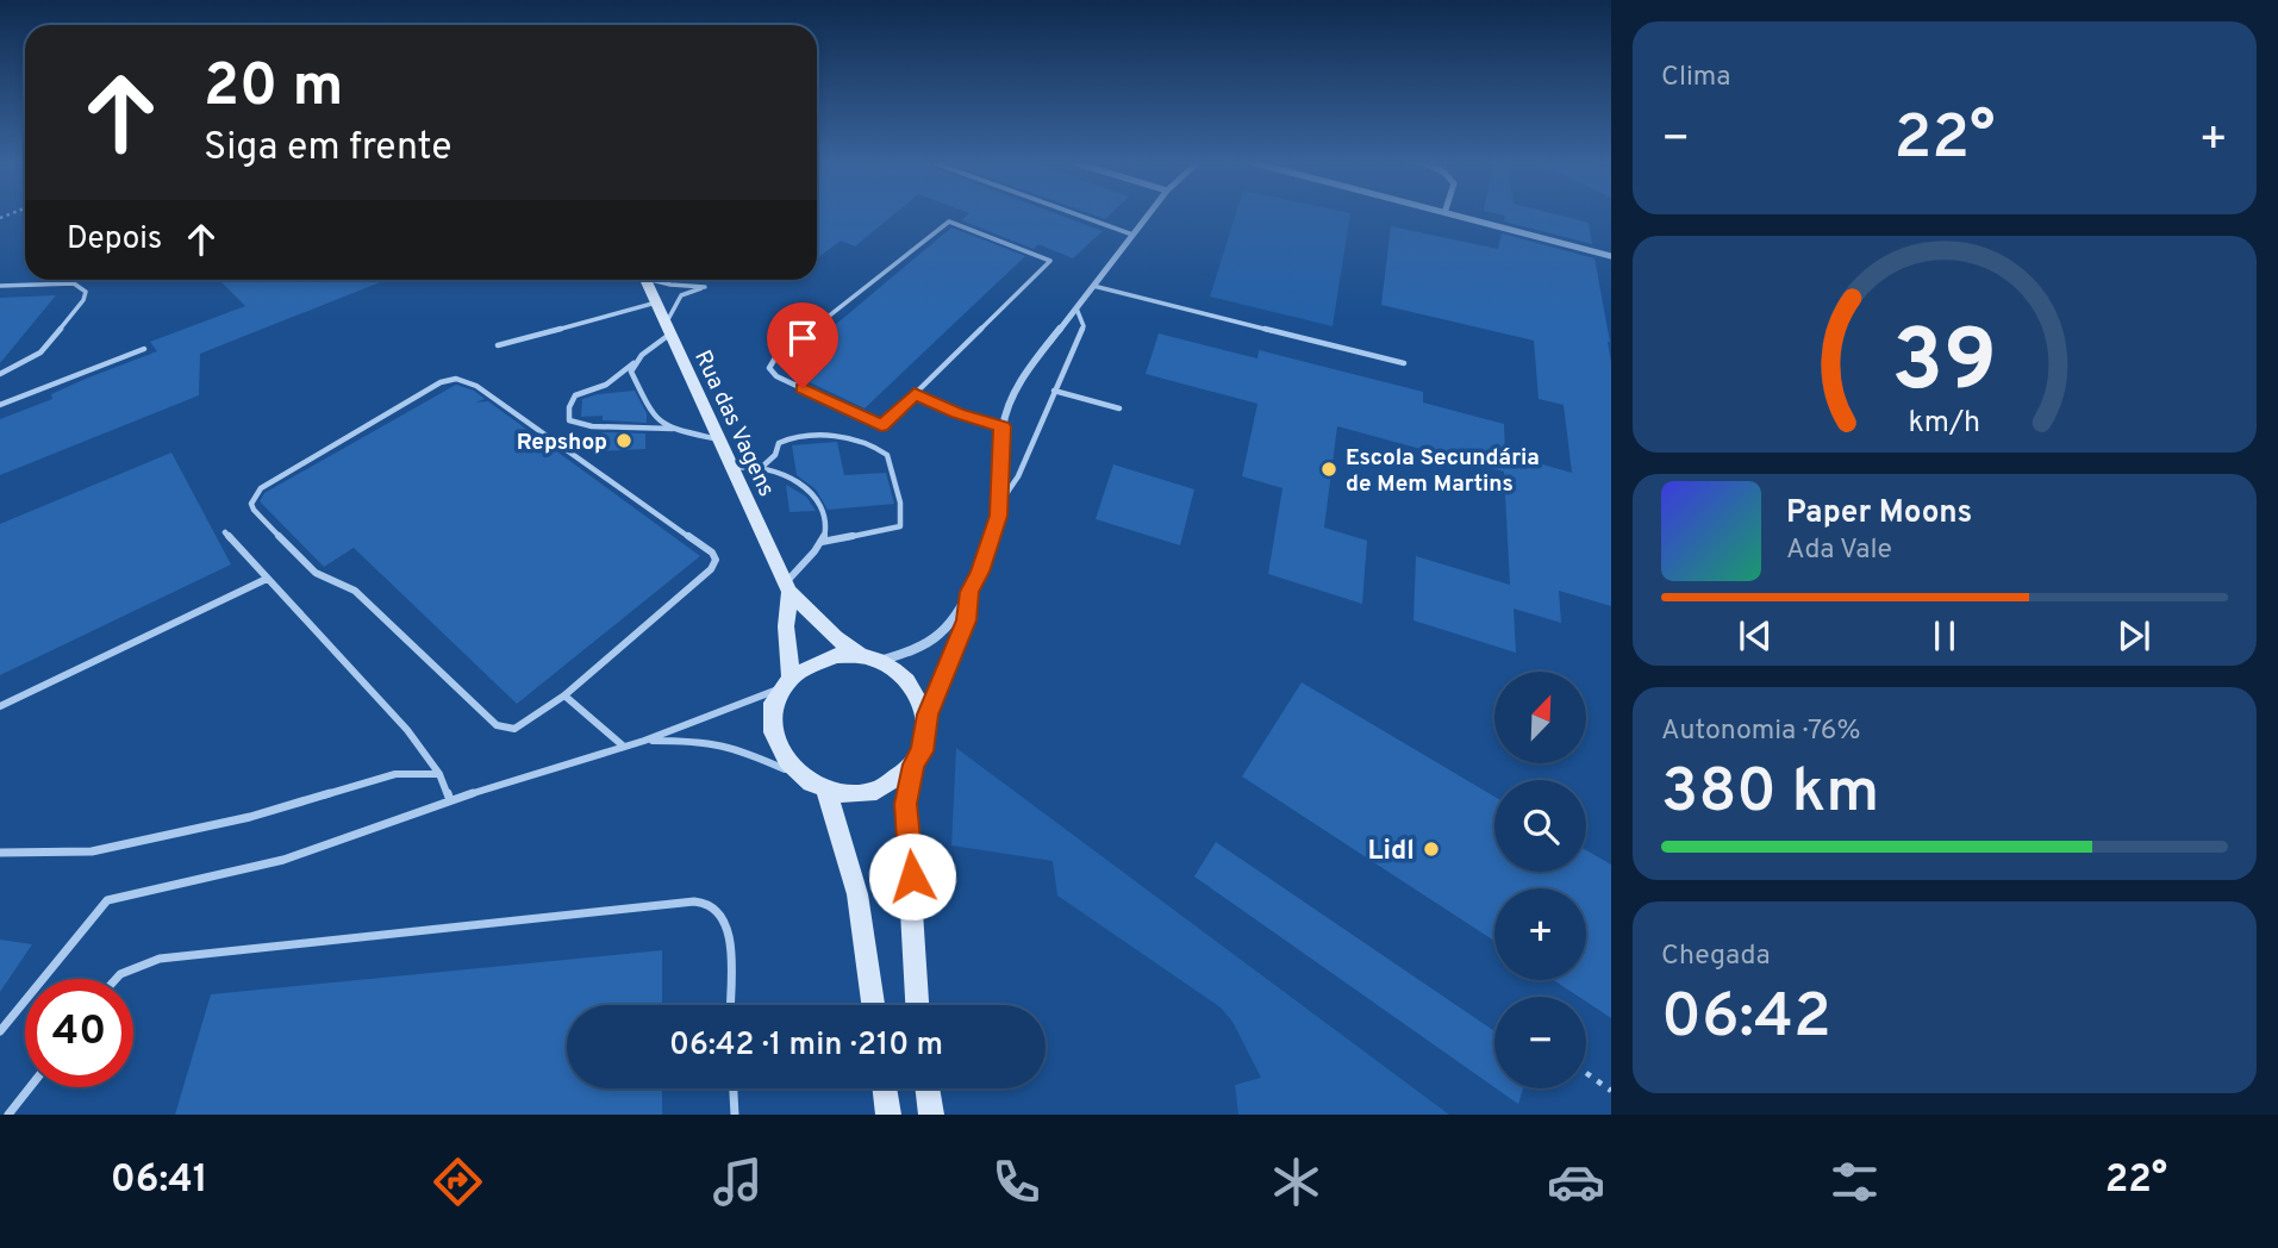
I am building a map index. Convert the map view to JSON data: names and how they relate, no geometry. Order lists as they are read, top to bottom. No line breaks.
{"streets":{"street":["Rua das Vagens"]},"places":["Repshop","Escola Secundária de Mem Martins","Lidl"],"north":"top right","page":{"tile":["Clima",["Autonomia · 76%","380 km"],["Chegada","06:42"]],"turn":["20 m","Siga em frente"],"heat":["−","22°","+"],"then":"Depois","song":["Paper Moons","Ada Vale"],"map_buttons":["+","−"],"limit":"40","trip":"06:42 · 1 min · 210 m","tabs":["06:41","22°"],"gauge":["39","km/h"]}}
